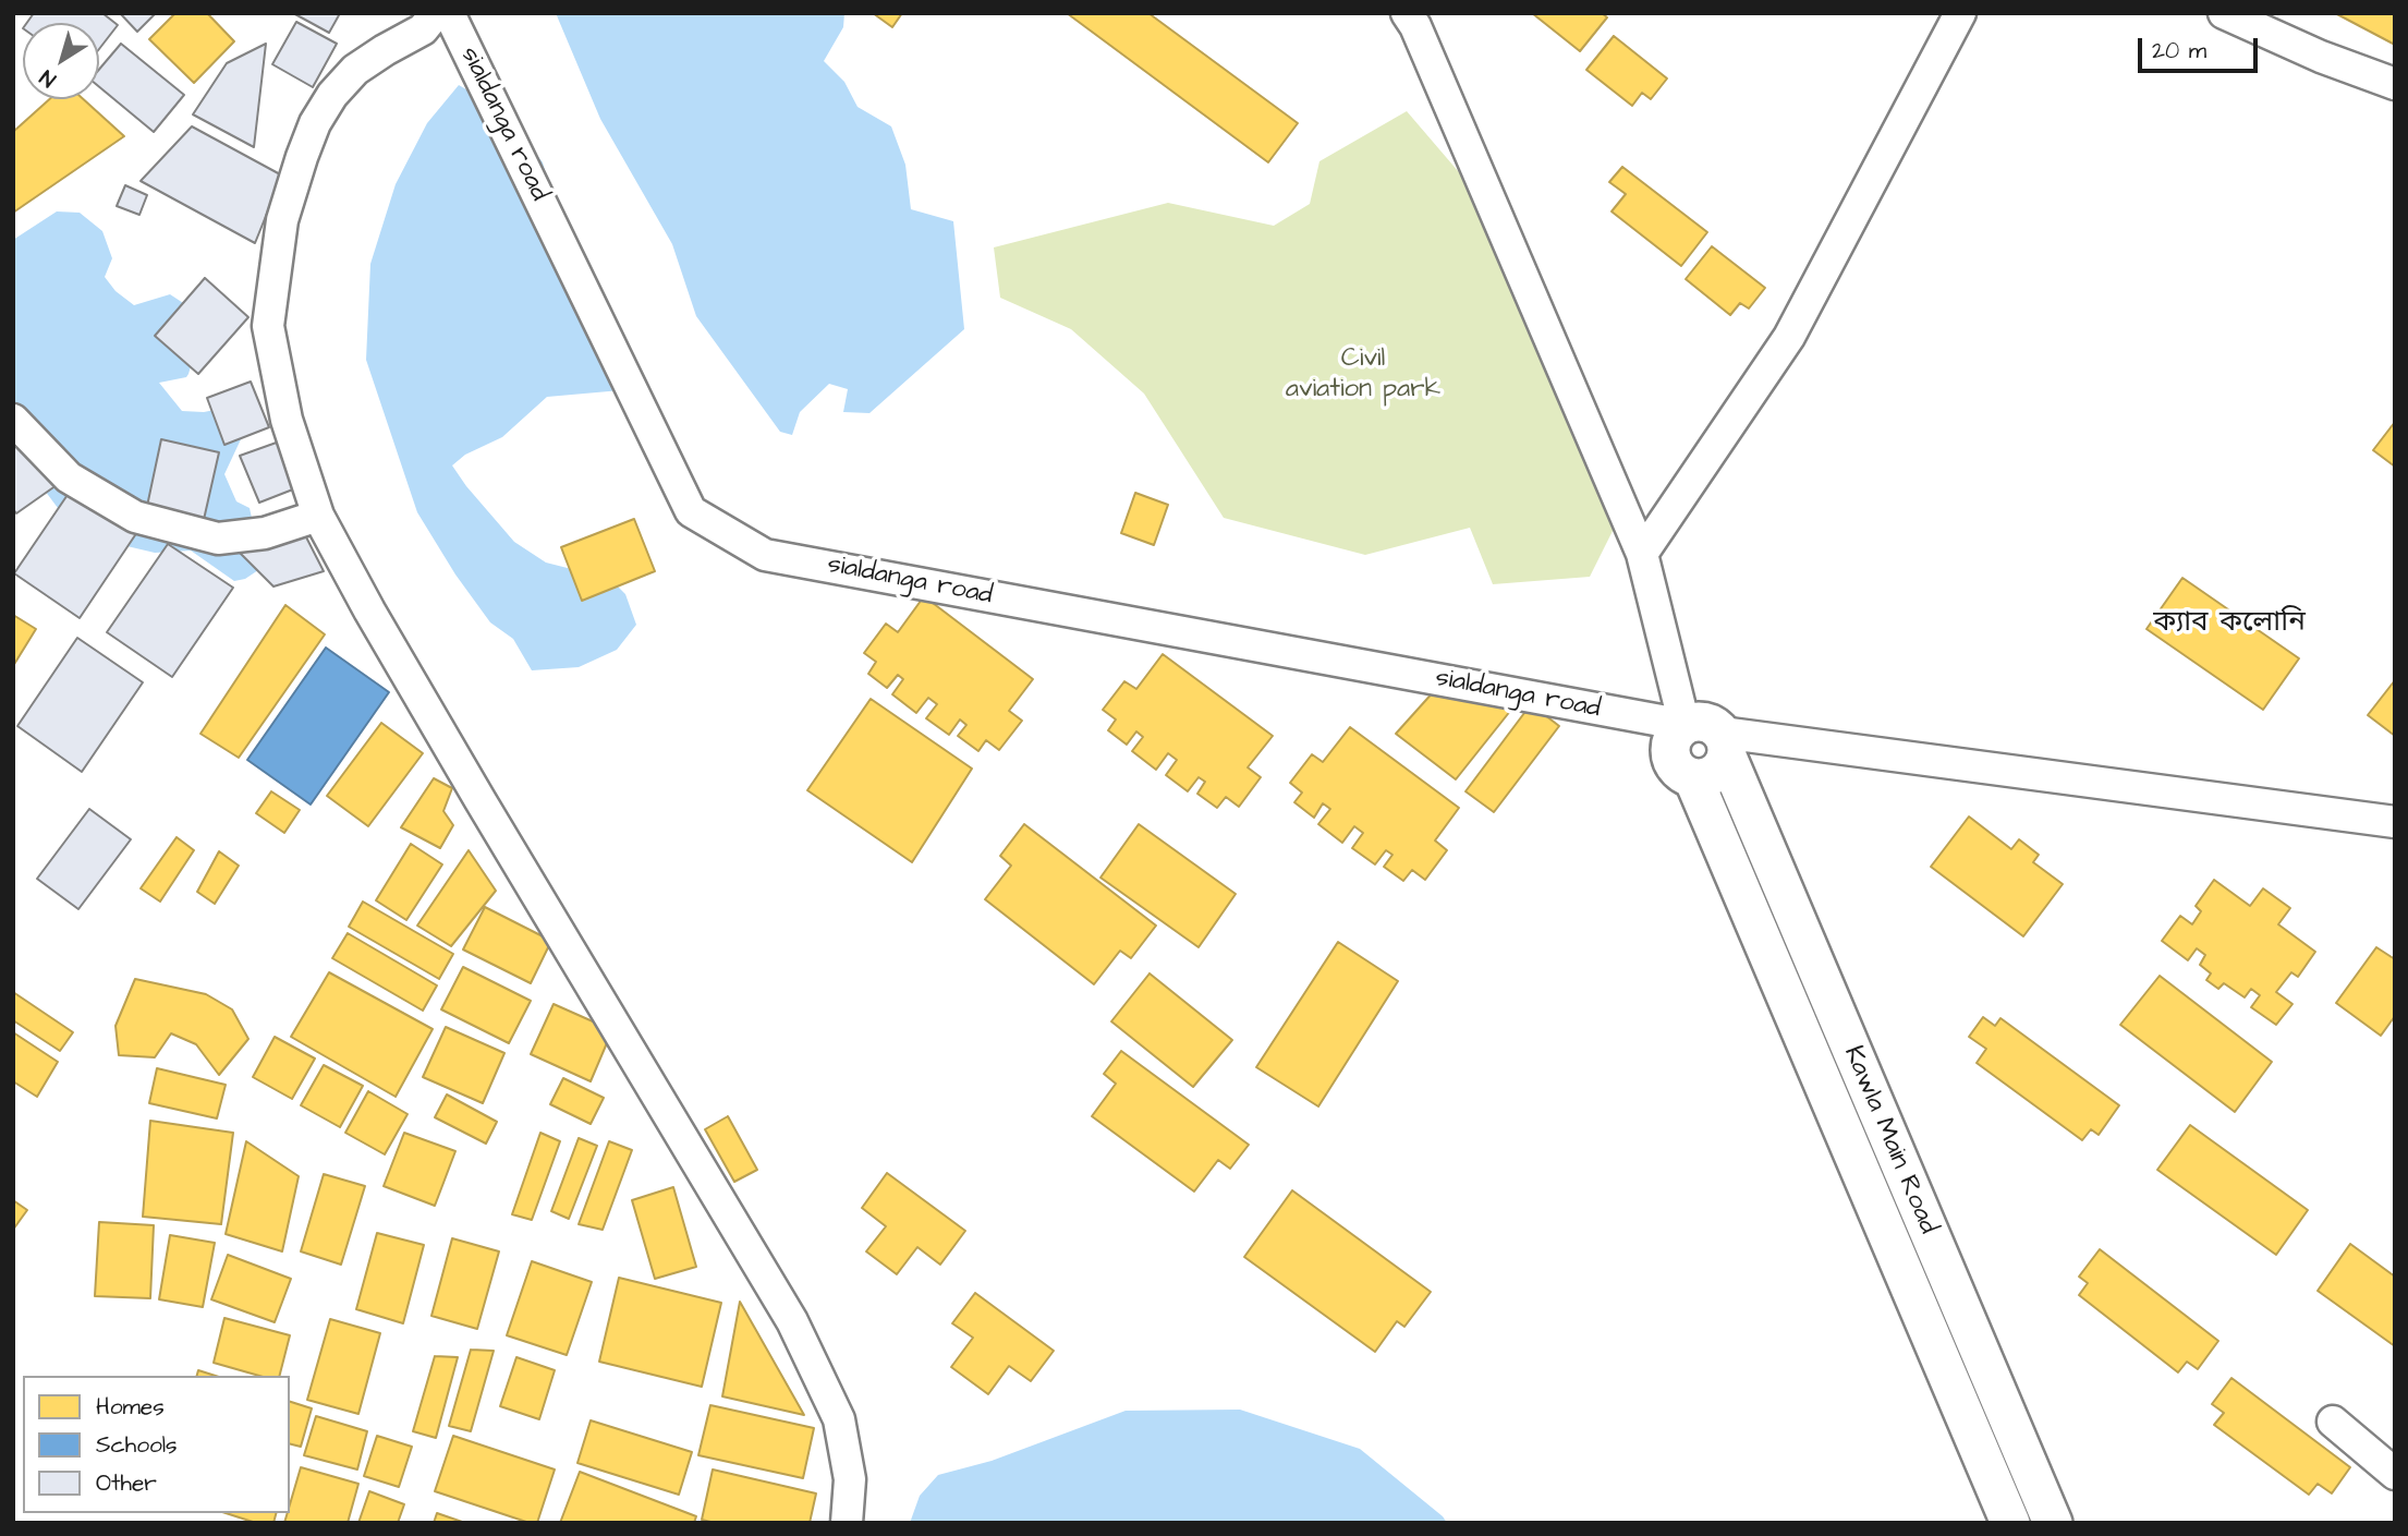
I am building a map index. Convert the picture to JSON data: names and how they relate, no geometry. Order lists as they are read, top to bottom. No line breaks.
{"streets":{"street":["sialdanga road","Kawla Main Road"]},"crossings":[["sialdanga road","Kawla Main Road"]],"districts":["ক্যাব কলোনি"],"parks":["Civil aviation park"],"legend":["Homes","Schools","Other"],"scale_bar":"20 m","north":"bottom left"}
